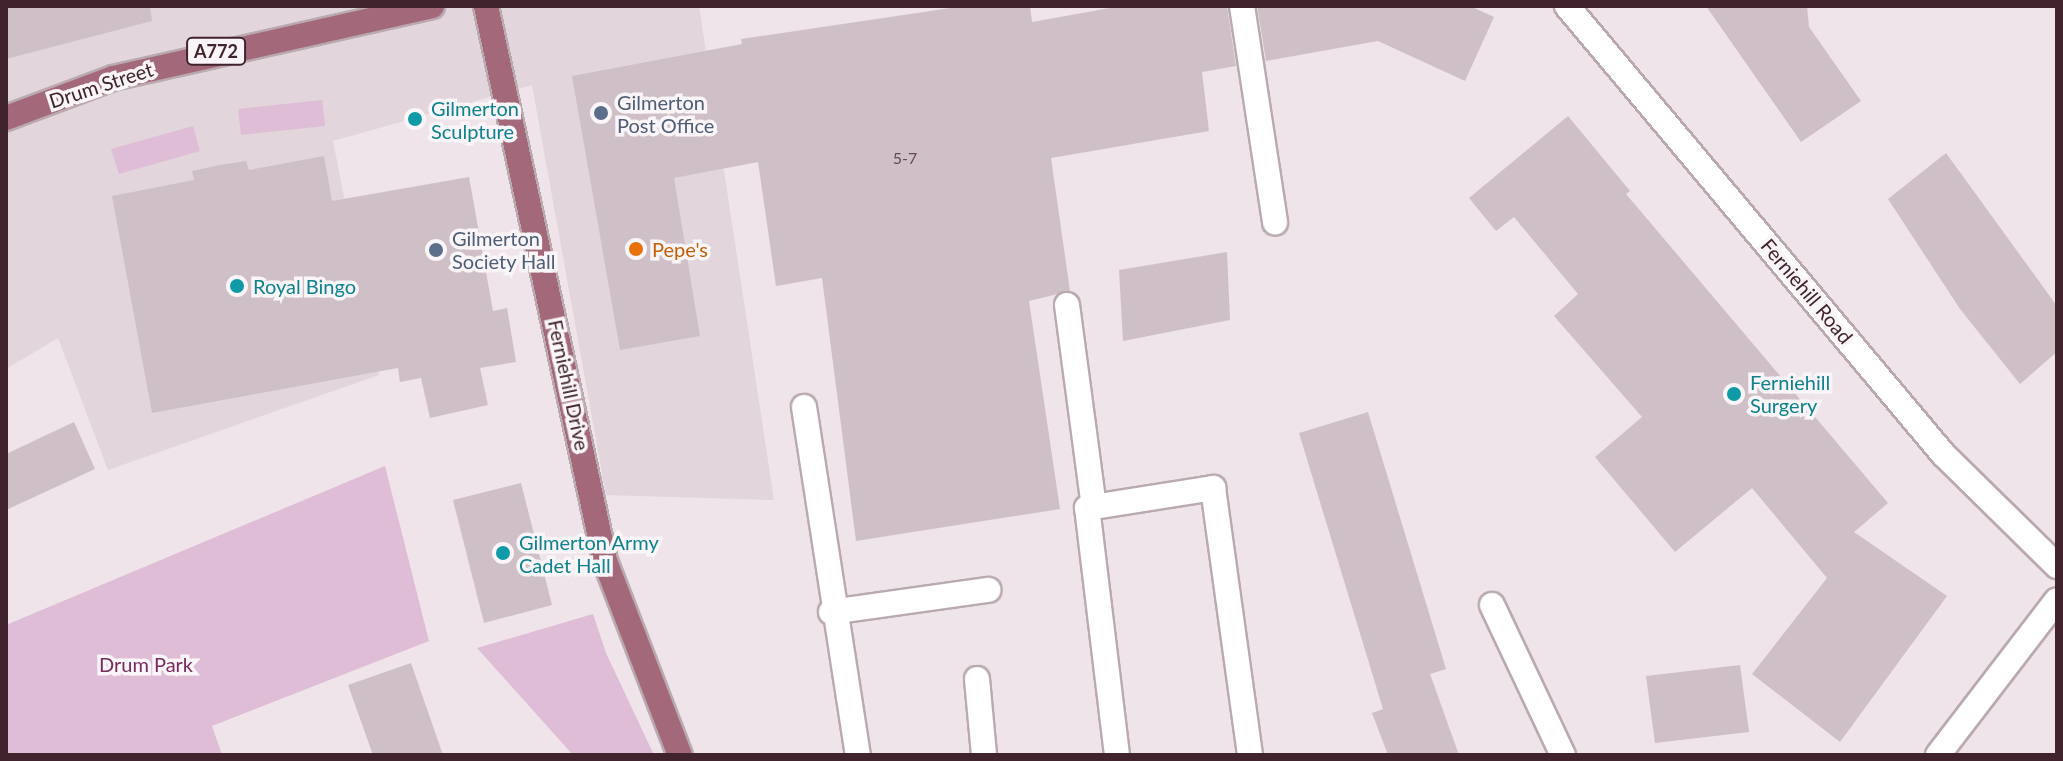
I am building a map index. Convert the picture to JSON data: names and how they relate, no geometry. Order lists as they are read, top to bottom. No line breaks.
{"streets":{"main road":["A772","Drum Street","Ferniehill Drive"],"street":["Ferniehill Road"]},"parks":["Drum Park"],"places":["Gilmerton Post Office","Gilmerton Sculpture","Pepe's","Gilmerton Society Hall","Royal Bingo","Ferniehill Surgery","Gilmerton Army Cadet Hall"],"house_numbers":["5-7"]}
